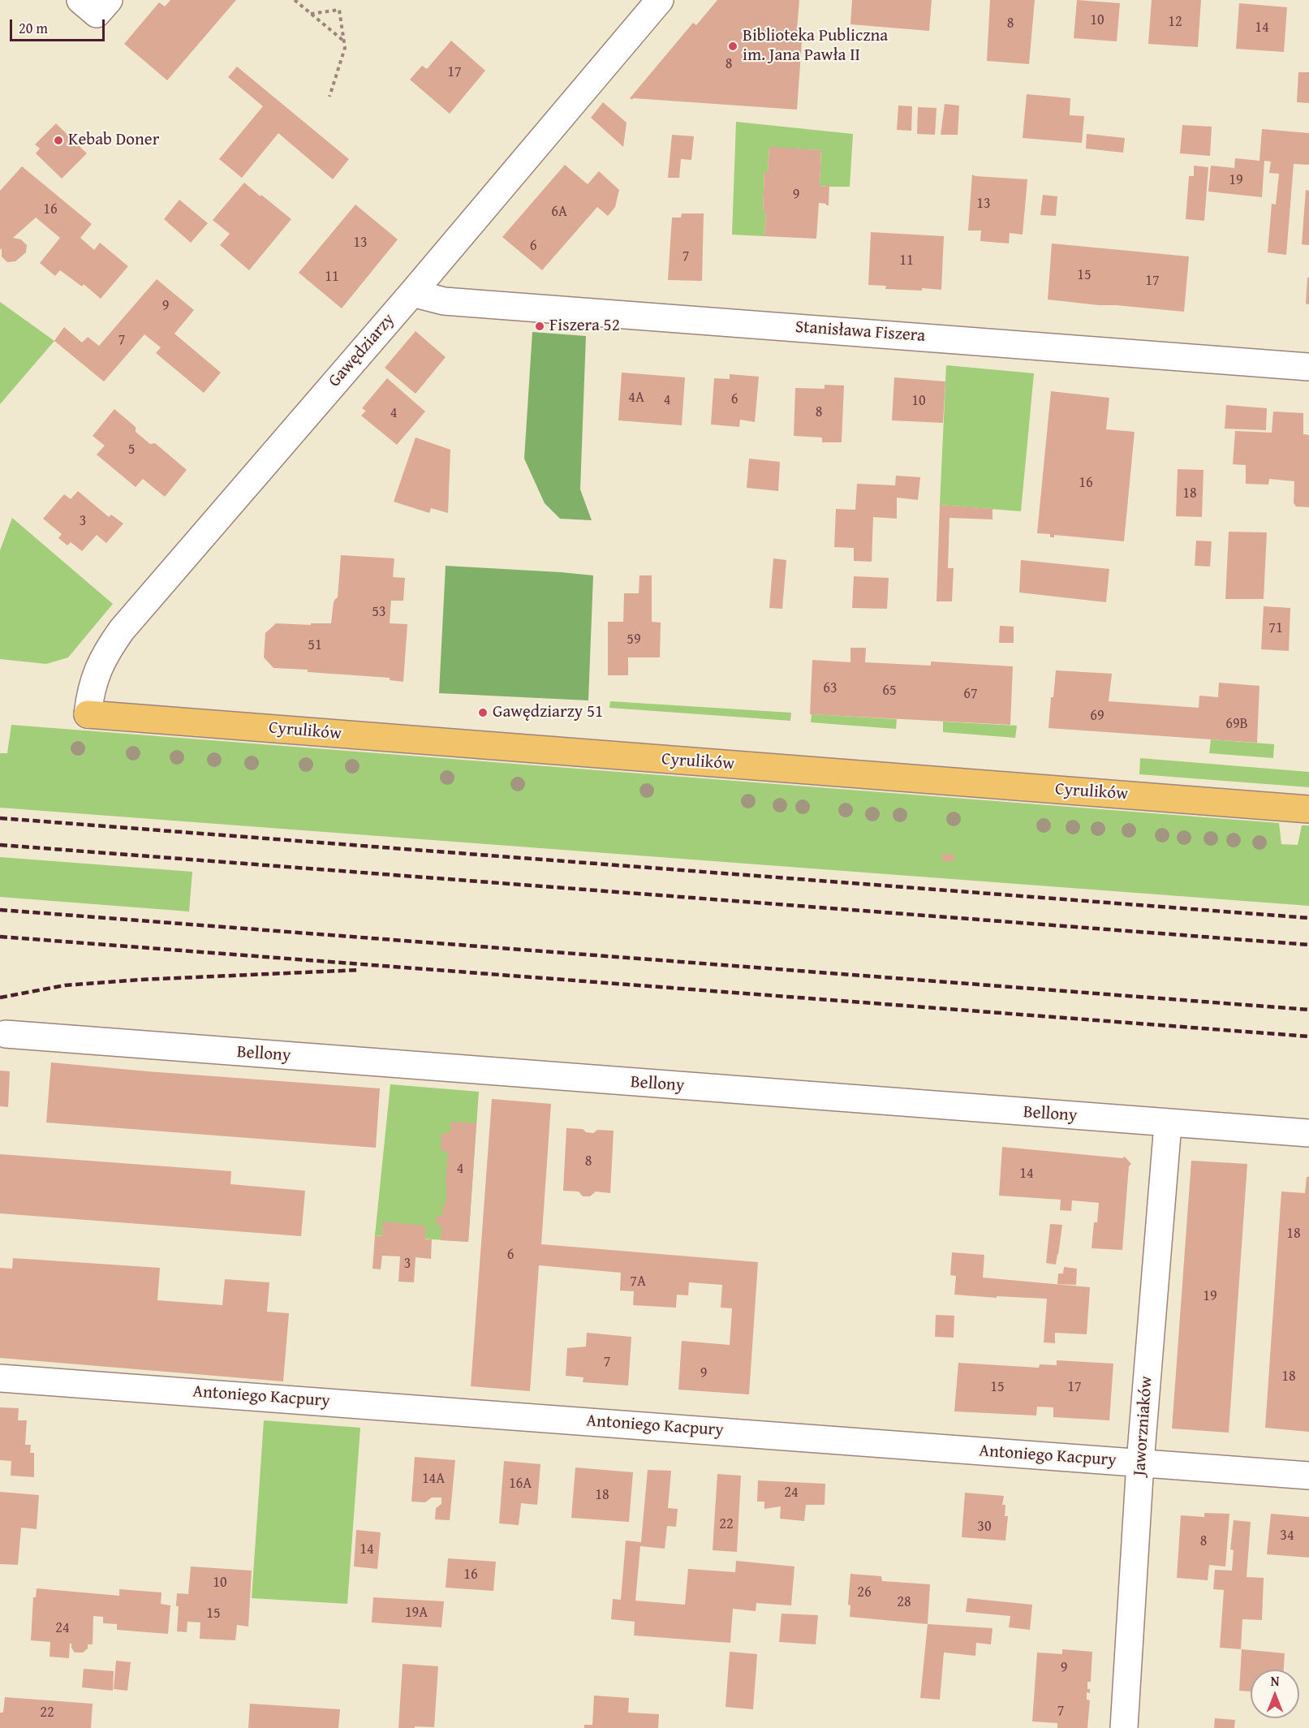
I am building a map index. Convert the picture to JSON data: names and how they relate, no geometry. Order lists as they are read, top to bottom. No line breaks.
{"streets":{"main road":["Cyrulików"],"street":["Stanisława Fiszera","Gawędziarzy","Bellony","Antoniego Kacpury","Jaworzniaków"]},"crossings":[["Stanisława Fiszera","Gawędziarzy"],["Gawędziarzy","Cyrulików"],["Bellony","Jaworzniaków"],["Antoniego Kacpury","Jaworzniaków"]],"places":["Biblioteka Publiczna im. Jana Pawła II","Kebab Doner","Fiszera 52","Gawędziarzy 51"],"house_numbers":["10","12","8","14","8","17","19","9","13","16","6A","13","6","7","11","15","11","17","9","7","4A","6","4","10","8","4","5","16","18","3","53","71","59","51","63","65","67","69","69B","8","4","14","18","6","3","7A","19","7","9","18","15","17","14A","16A","24","18","22","30","34","8","14","16","10","26","28","19A","15","24","9","7","22"],"scale_bar":"20 m","north":"top"}
